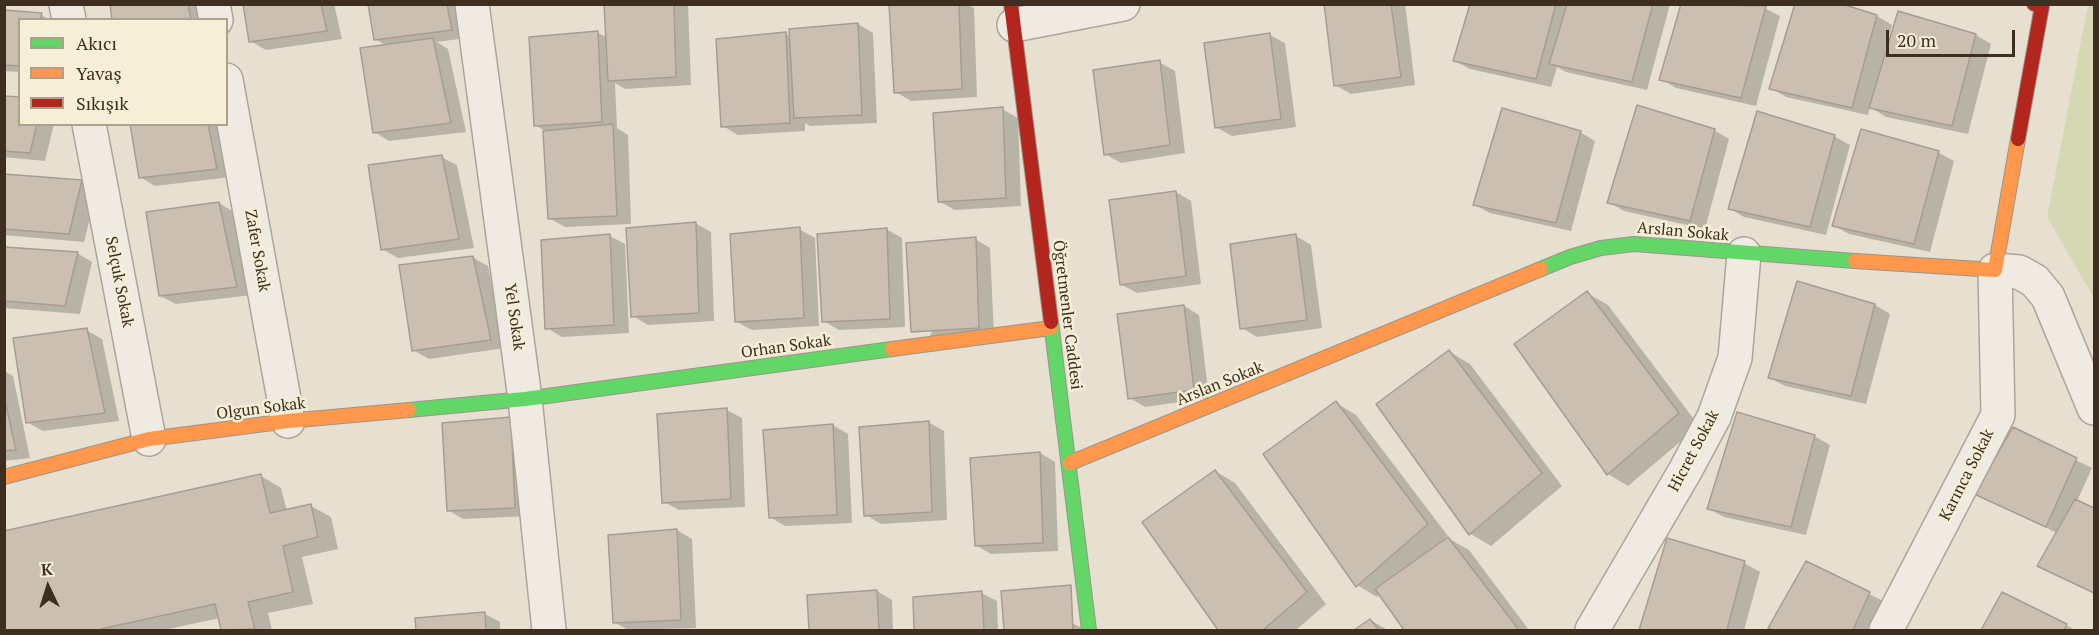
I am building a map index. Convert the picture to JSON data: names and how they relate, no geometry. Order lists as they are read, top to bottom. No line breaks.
{"streets":{"street":["Arslan Sokak","Zafer Sokak","Selçuk Sokak","Öğretmenler Caddesi","Yel Sokak","Orhan Sokak","Olgun Sokak","Hicret Sokak","Karınca Sokak"]},"crossings":[["Arslan Sokak","Öğretmenler Caddesi"],["Arslan Sokak","Hicret Sokak"],["Arslan Sokak","Karınca Sokak"],["Zafer Sokak","Olgun Sokak"],["Selçuk Sokak","Olgun Sokak"],["Öğretmenler Caddesi","Orhan Sokak"],["Yel Sokak","Orhan Sokak"],["Yel Sokak","Olgun Sokak"],["Orhan Sokak","Olgun Sokak"]],"legend":["Akıcı","Yavaş","Sıkışık"],"scale_bar":"20 m","north":"top"}
